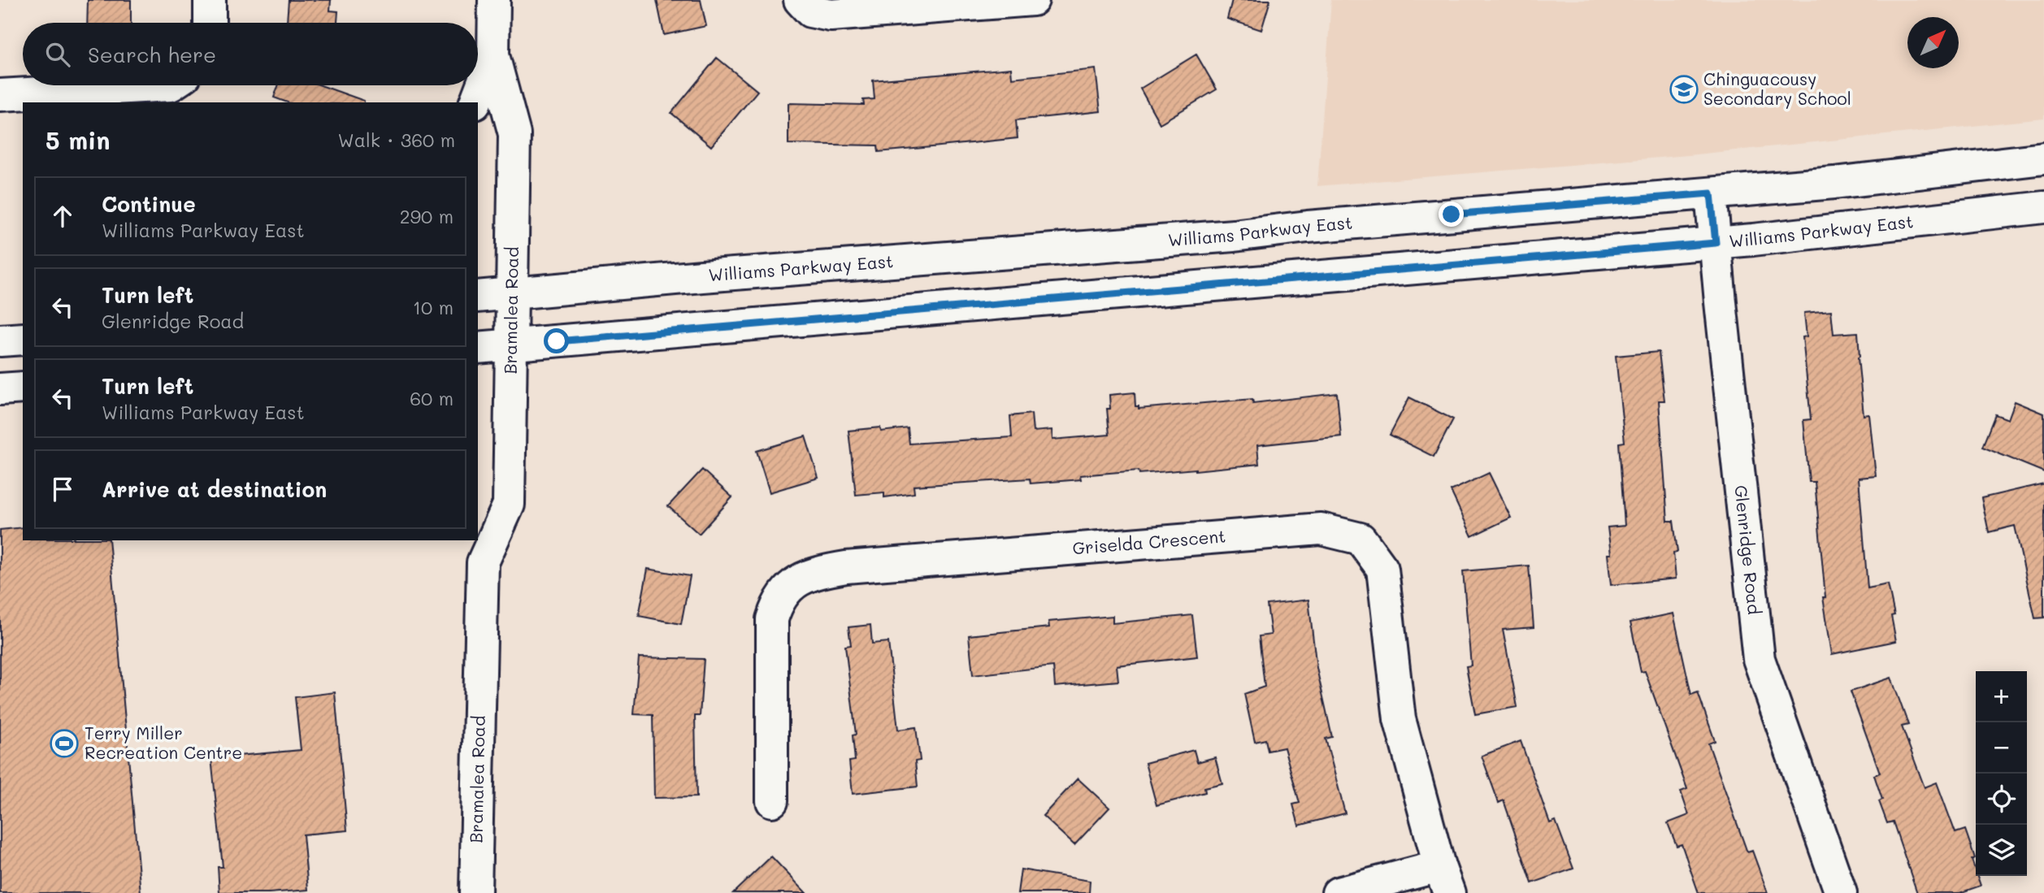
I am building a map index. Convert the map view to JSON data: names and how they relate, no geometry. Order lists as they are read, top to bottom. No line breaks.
{"streets":{"main road":["Williams Parkway East","Bramalea Road","Griselda Crescent","Glenridge Road"]},"crossings":[["Williams Parkway East","Bramalea Road"],["Williams Parkway East","Glenridge Road"]],"places":{"school or university":["Chinguacousy Secondary School"],"sports":["Terry Miller Recreation Centre"]},"north":"top right","page":{"search":"Search here","heading":["5 min","Walk · 360 m"],"list":[["Continue","Williams Parkway East","290 m"],["Turn left","Glenridge Road","10 m"],["Turn left","Williams Parkway East","60 m"],"Arrive at destination"],"map_buttons":["+","−"]}}
